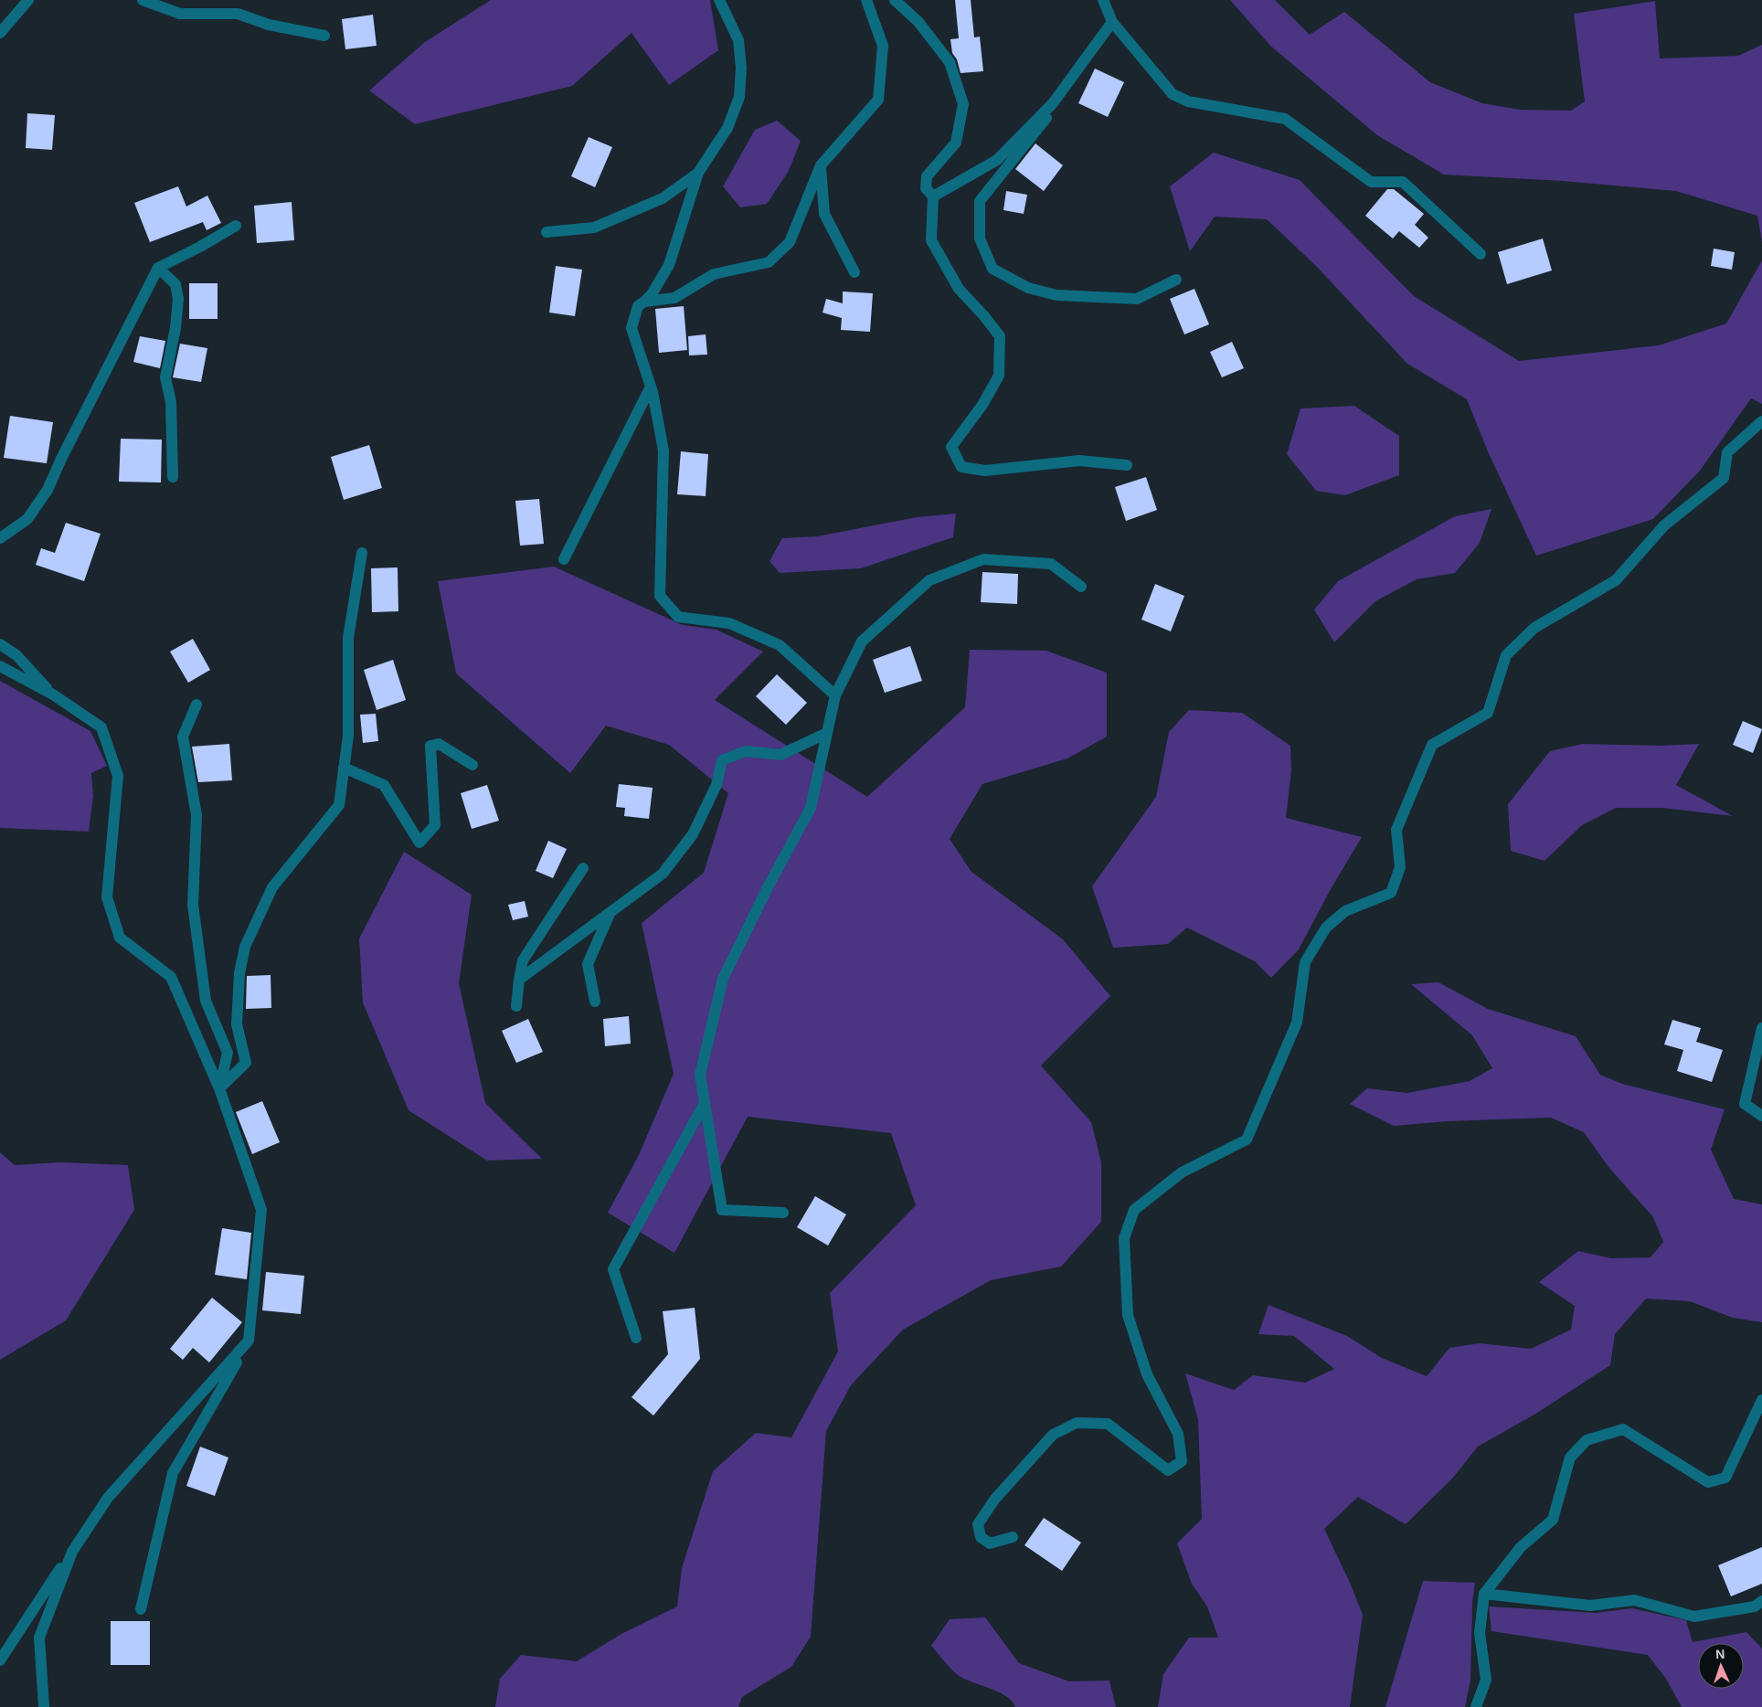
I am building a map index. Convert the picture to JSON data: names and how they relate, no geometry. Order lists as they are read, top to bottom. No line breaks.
{"north":"top"}
